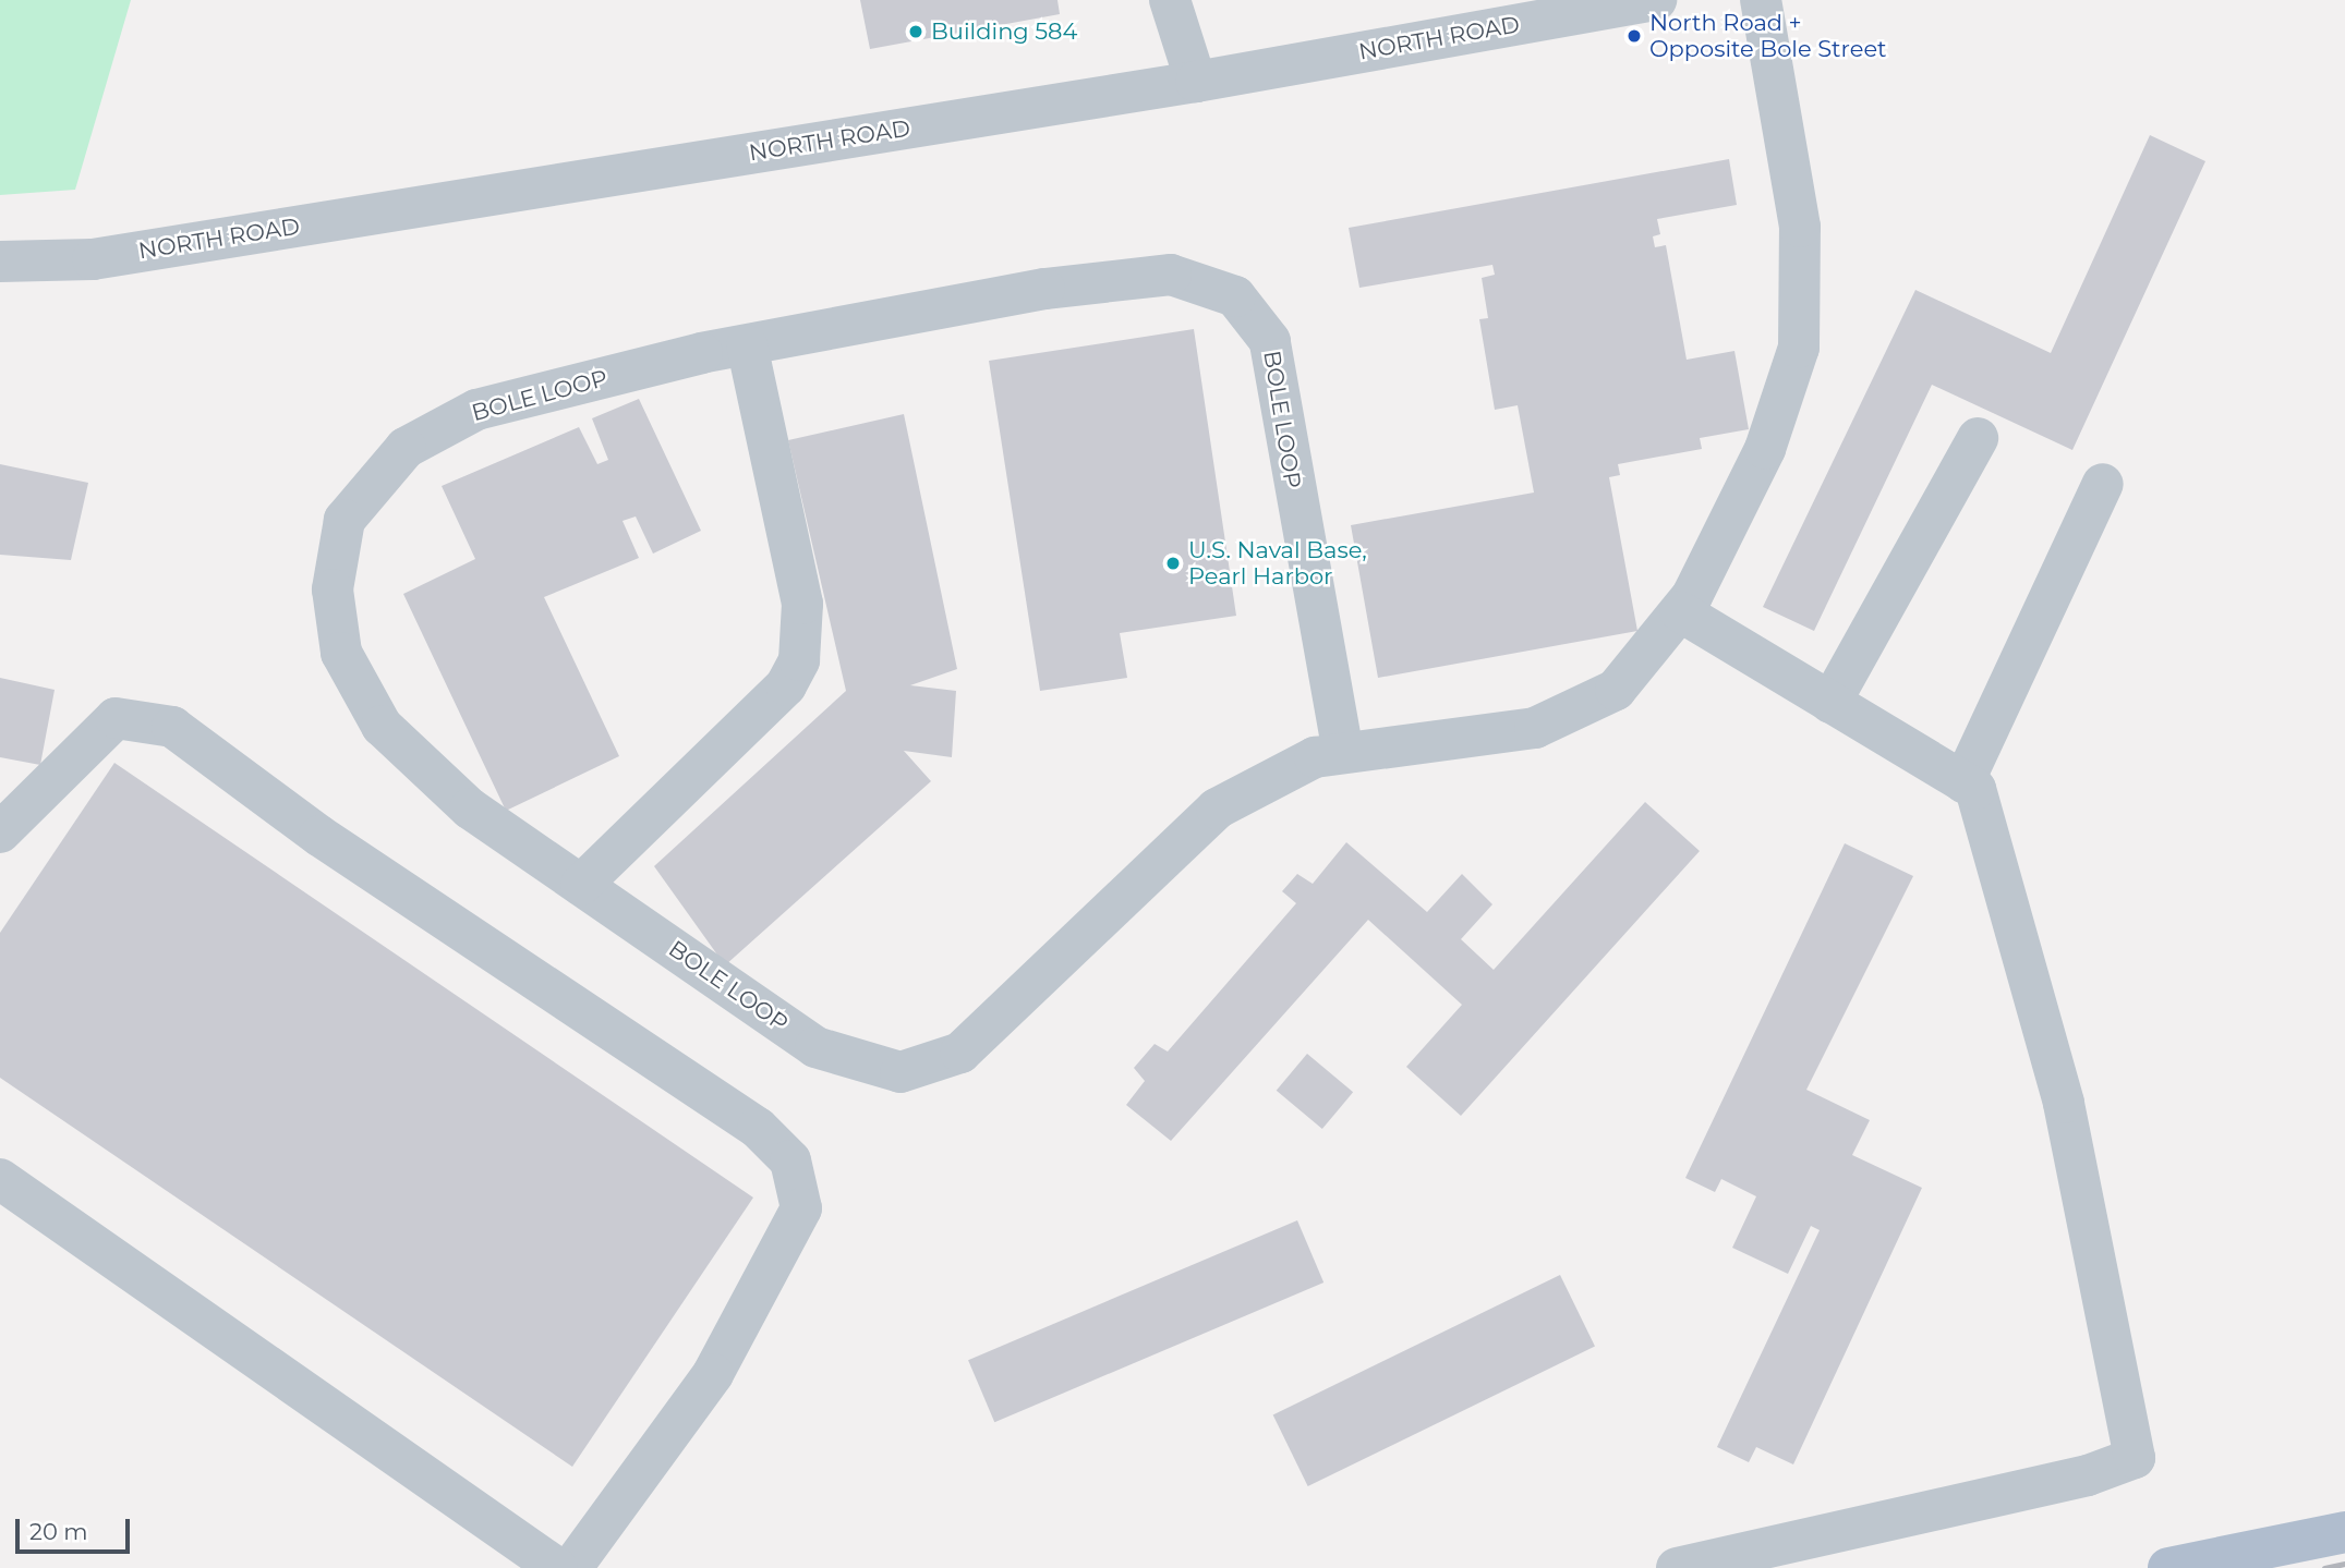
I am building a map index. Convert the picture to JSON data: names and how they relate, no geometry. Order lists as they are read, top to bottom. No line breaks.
{"streets":{"street":["NORTH ROAD","BOLE LOOP"]},"places":["Building 584","North Road + Opposite Bole Street","U.S. Naval Base, Pearl Harbor"],"scale_bar":"20 m"}
